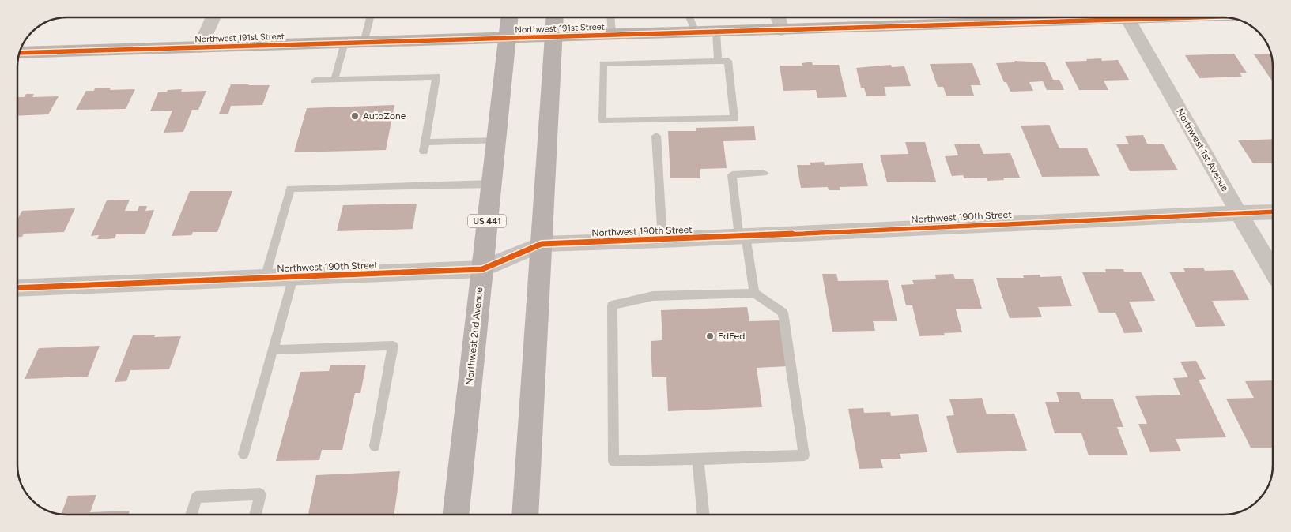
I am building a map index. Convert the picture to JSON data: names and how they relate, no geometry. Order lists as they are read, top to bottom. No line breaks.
{"streets":{"main road":["US 441","Northwest 2nd Avenue"],"street":["Northwest 191st Street","Northwest 1st Avenue","Northwest 190th Street"]},"crossings":[["Northwest 191st Street","Northwest 1st Avenue"],["Northwest 191st Street","Northwest 2nd Avenue"],["Northwest 1st Avenue","Northwest 190th Street"],["Northwest 190th Street","Northwest 2nd Avenue"]],"places":["AutoZone","EdFed"]}
